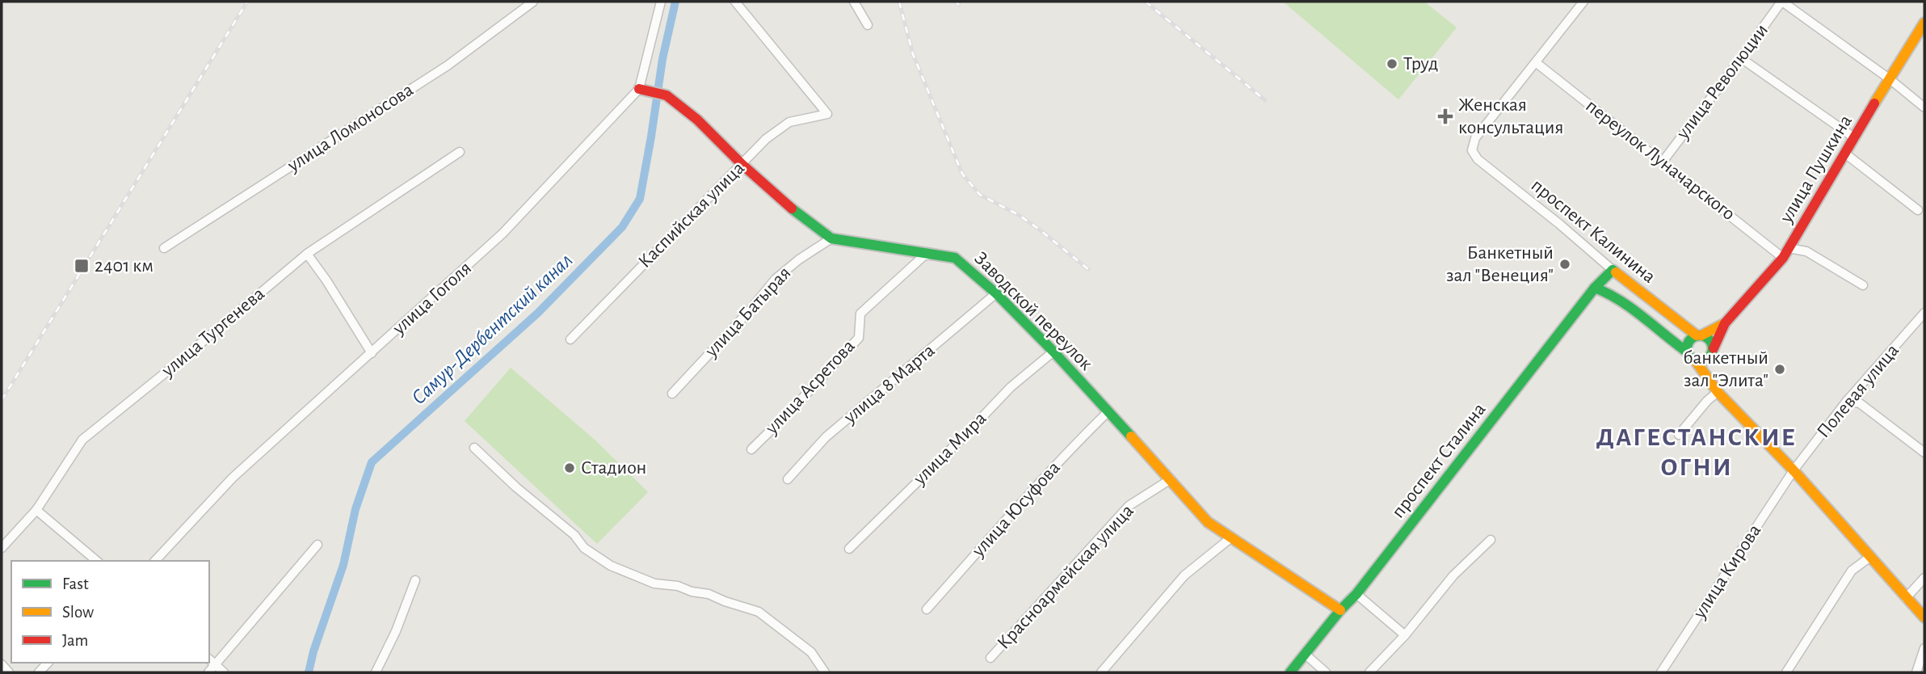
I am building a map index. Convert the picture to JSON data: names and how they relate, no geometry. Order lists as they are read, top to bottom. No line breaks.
{"streets":{"street":["улица Революции","улица Ломоносова","переулок Луначарского","улица Пушкина","Каспийская улица","проспект Калинина","улица Гоголя","Заводской переулок","улица Батырая","улица Тургенева","улица 8 Марта","улица Асретова","Полевая улица","улица Мира","проспект Сталина","улица Юсуфова","улица Кирова","Красноармейская улица"]},"crossings":[["улица Революции","переулок Луначарского"],["переулок Луначарского","улица Пушкина"],["переулок Луначарского","проспект Калинина"],["Каспийская улица","Заводской переулок"],["проспект Калинина","проспект Сталина"],["улица Гоголя","Заводской переулок"],["Заводской переулок","улица Батырая"],["Заводской переулок","улица 8 Марта"],["Заводской переулок","улица Асретова"],["Заводской переулок","улица Мира"],["Заводской переулок","проспект Сталина"],["Заводской переулок","улица Юсуфова"],["Заводской переулок","Красноармейская улица"],["Полевая улица","улица Кирова"]],"districts":["ДАГЕСТАНСКИЕ ОГНИ"],"water":["Самур-Дербентский канал"],"places":{"other":["Труд","Банкетный зал \"Венеция\"","банкетный зал \"Элита\"","Стадион"],"health":["Женская консультация"],"transit":["2401 км"]},"legend":["Fast","Slow","Jam"]}
